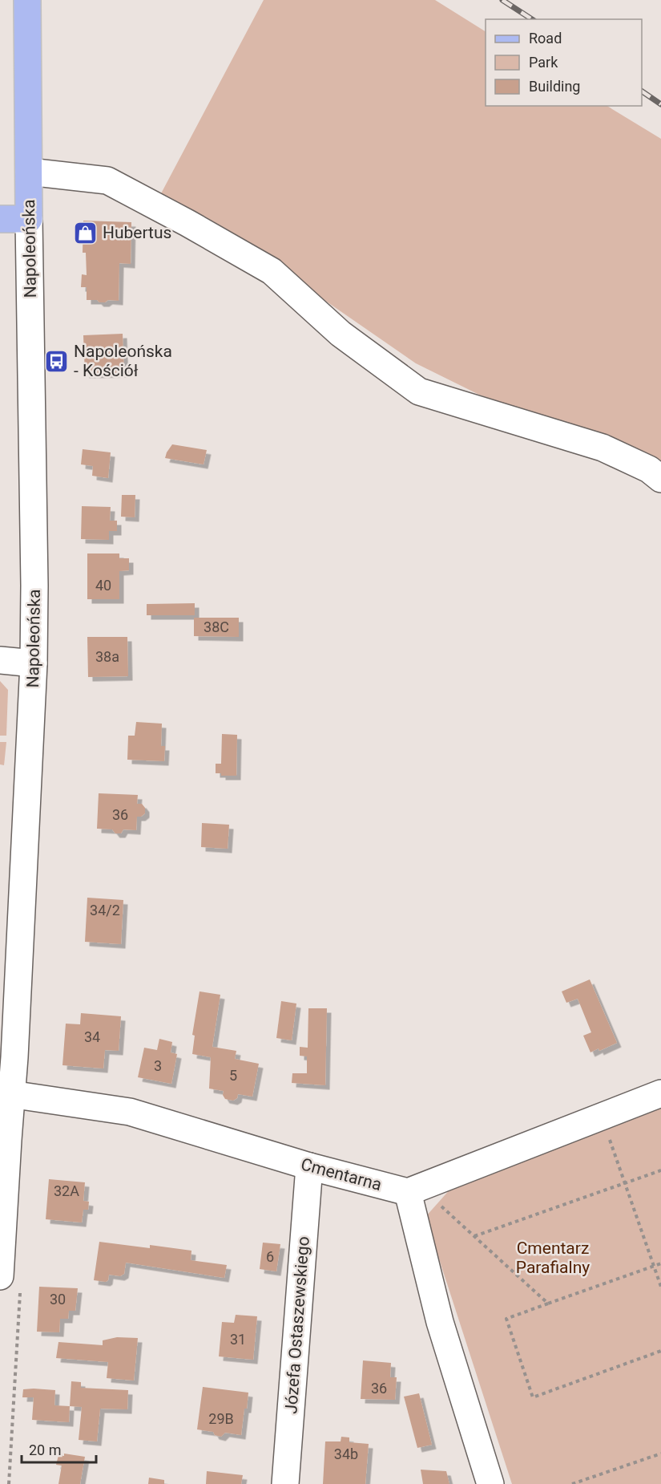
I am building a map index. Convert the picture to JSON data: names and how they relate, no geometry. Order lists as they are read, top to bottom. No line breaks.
{"streets":{"main road":["Napoleońska"],"street":["Cmentarna","Józefa Ostaszewskiego"]},"crossings":[["Napoleońska","Cmentarna"],["Cmentarna","Józefa Ostaszewskiego"]],"parks":["Cmentarz Parafialny"],"places":{"shop":["Hubertus"],"bus stop":["Napoleońska - Kościół"]},"house_numbers":["40","38C","38a","36","34/2","34","3","5","32A","6","30","31","36","29B","34b"],"legend":["Road","Park","Building"],"scale_bar":"20 m"}
